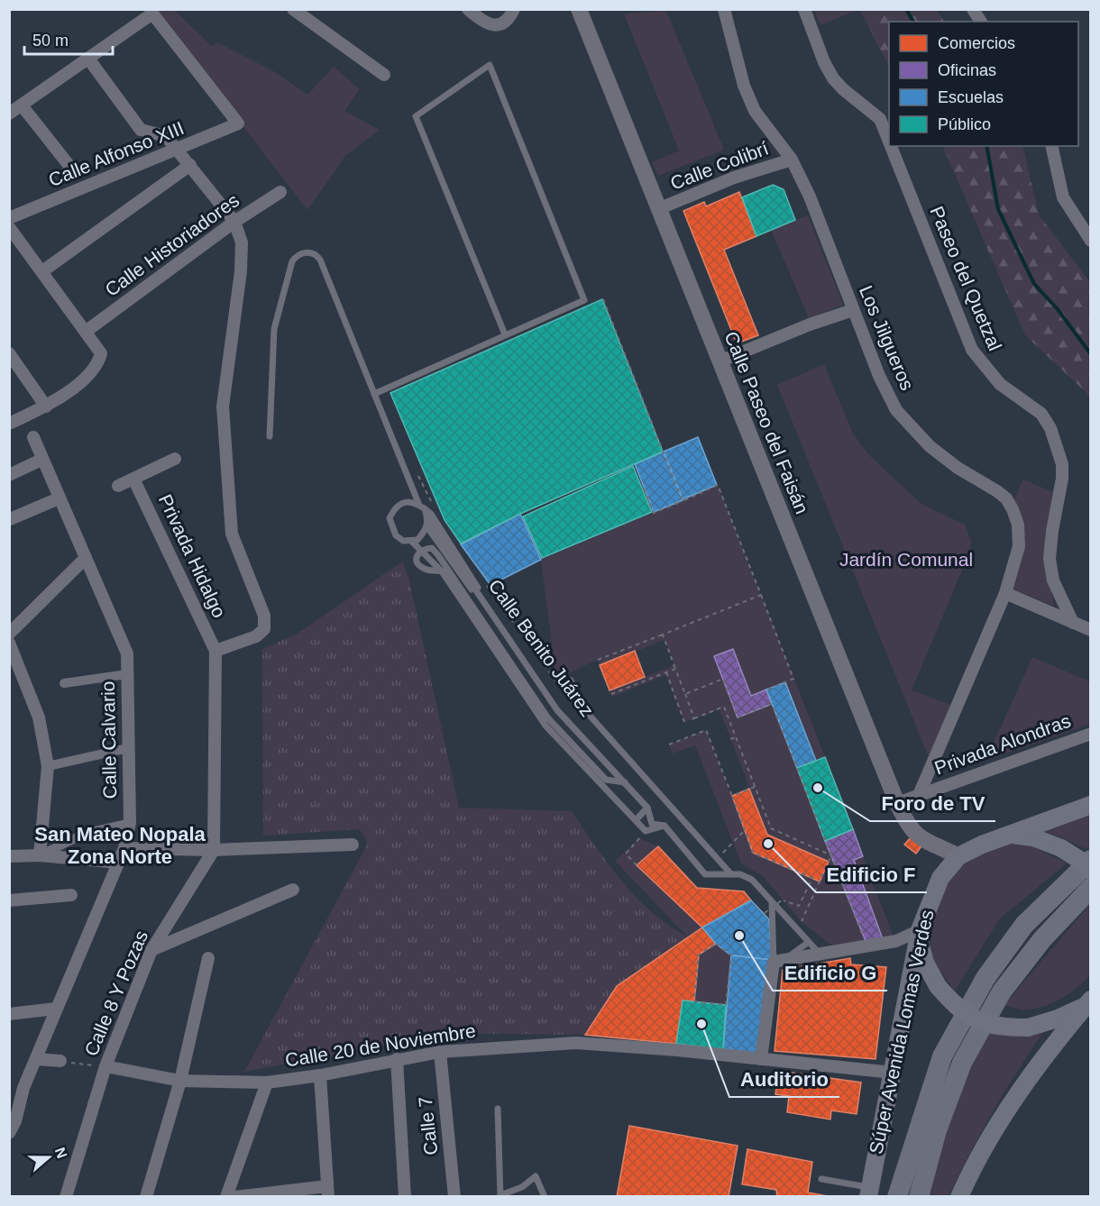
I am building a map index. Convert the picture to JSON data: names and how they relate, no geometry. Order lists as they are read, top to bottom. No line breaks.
{"streets":{"main road":["Súper Avenida Lomas Verdes"],"street":["Calle Alfonso XIII","Calle Colibrí","Calle Historiadores","Paseo del Quetzal","Los Jilgueros","Calle Paseo del Faisán","Privada Hidalgo","Calle Calvario","Privada Alondras","Calle 8 Y Pozas","Calle 20 de Noviembre","Calle 7"],"lane":["Calle Benito Juárez"]},"crossings":[["Calle Colibrí","Los Jilgueros"],["Calle Colibrí","Calle Paseo del Faisán"],["Los Jilgueros","Privada Alondras"],["Calle Paseo del Faisán","Privada Alondras"],["Calle Paseo del Faisán","Súper Avenida Lomas Verdes"],["Calle 8 Y Pozas","Calle 20 de Noviembre"],["Súper Avenida Lomas Verdes","Calle 20 de Noviembre"],["Calle 20 de Noviembre","Calle 7"]],"districts":["San Mateo Nopala Zona Norte"],"parks":["Jardín Comunal"],"places":["Foro de TV","Edificio F","Edificio G","Auditorio"],"legend":["Comercios","Oficinas","Escuelas","Público"],"scale_bar":"50 m","north":"right"}
